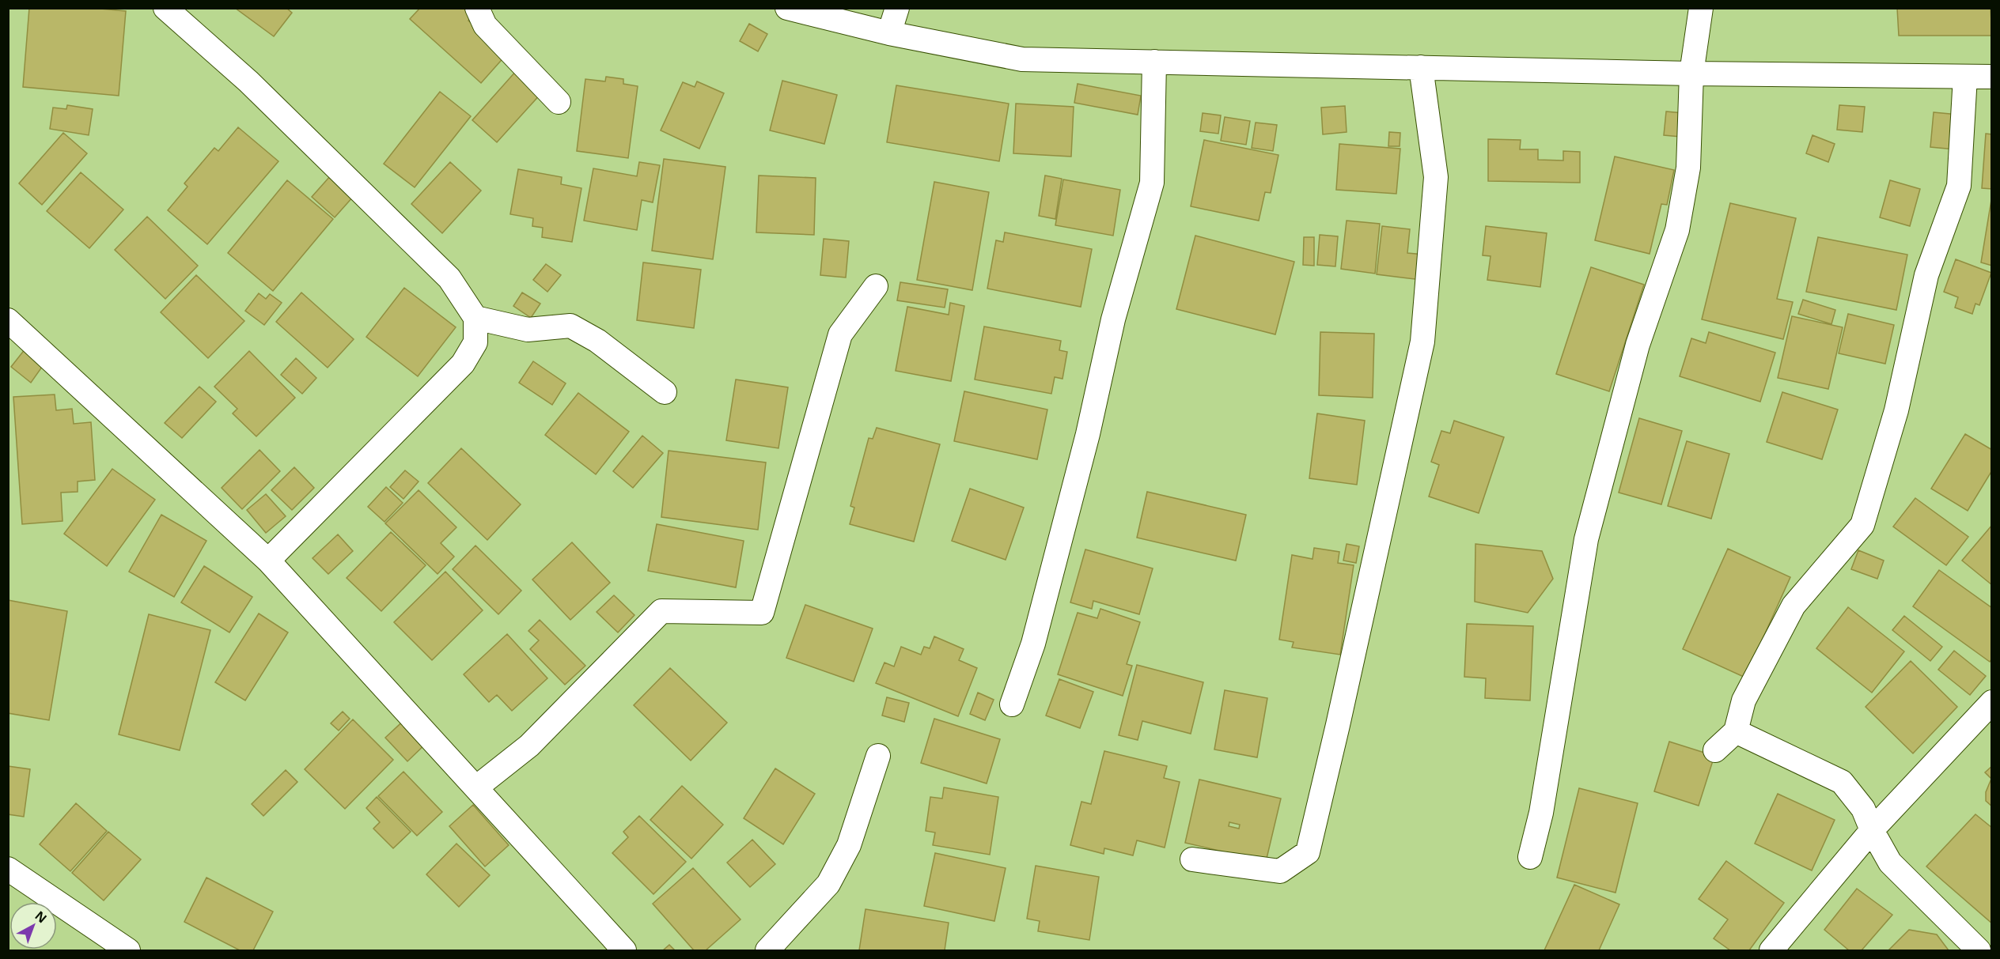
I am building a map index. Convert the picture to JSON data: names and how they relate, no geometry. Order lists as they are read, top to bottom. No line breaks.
{"north":"top right"}
